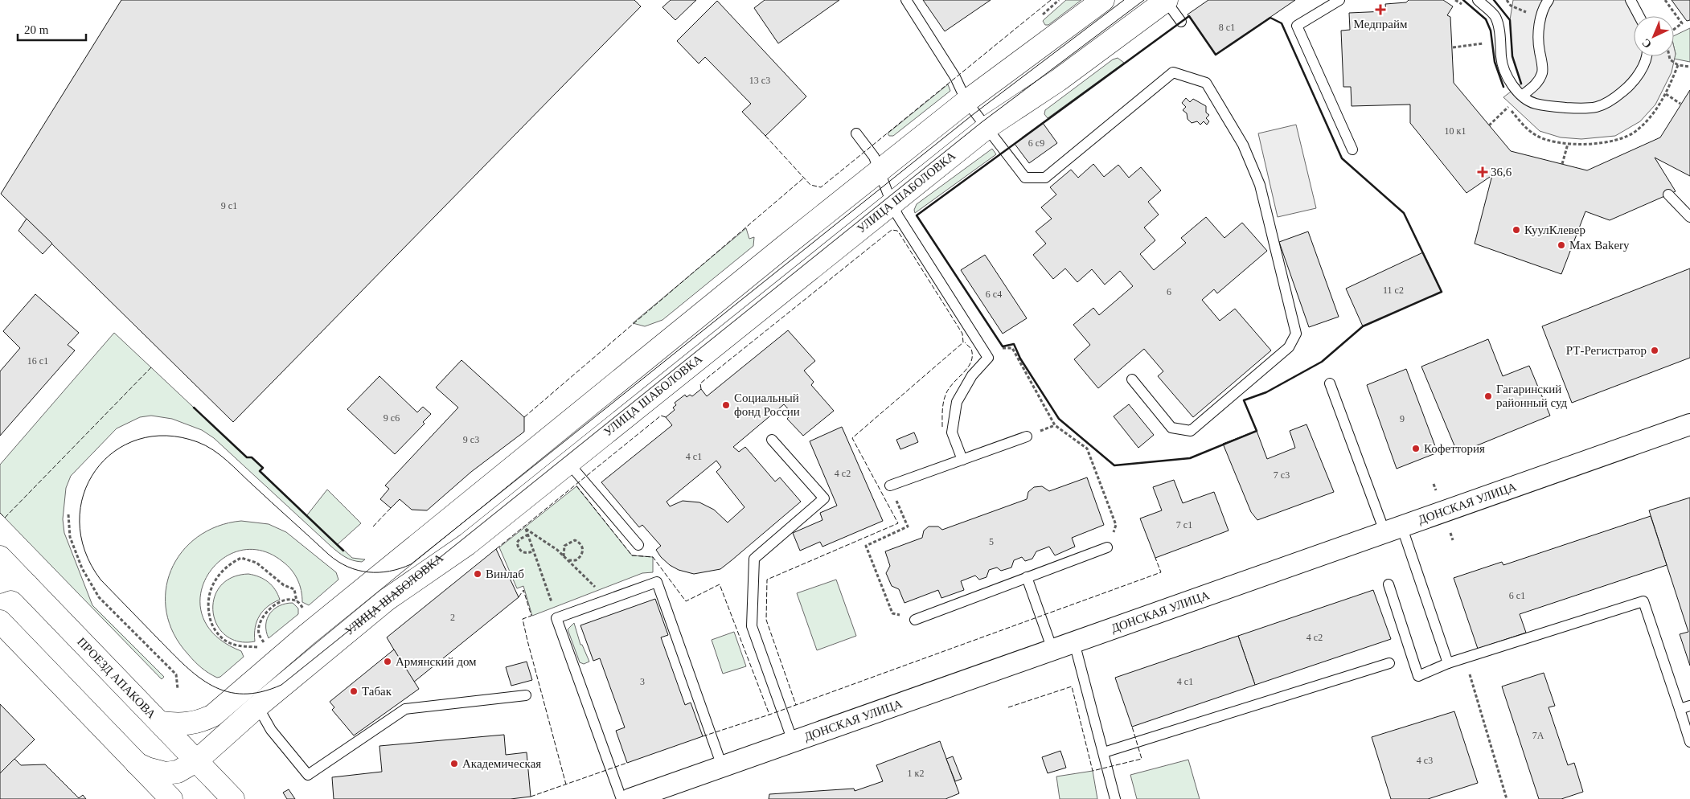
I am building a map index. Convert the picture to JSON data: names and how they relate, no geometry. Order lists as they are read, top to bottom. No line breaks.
{"streets":{"main road":["УЛИЦА ШАБОЛОВКА","ПРОЕЗД АПАКОВА"],"street":["ДОНСКАЯ УЛИЦА"]},"crossings":[["УЛИЦА ШАБОЛОВКА","ПРОЕЗД АПАКОВА"]],"places":{"health":["Медпрайм","36,6"],"other":["КуулКлевер","Max Bakery","РТ-Регистратор","Гагаринский районный суд","Социальный фонд России","Кофеттория","Винлаб","Армянский дом","Табак","Академическая"]},"house_numbers":["8 с1","13 с3","10 к1","6 с9","9 с1","11 с2","6","6 с4","16 с1","9 с6","9","9 с3","4 с1","4 с2","7 с3","7 с1","5","6 с1","2","4 с2","3","4 с1","7А","4 с3","1 к2"],"scale_bar":"20 m","north":"bottom left"}
